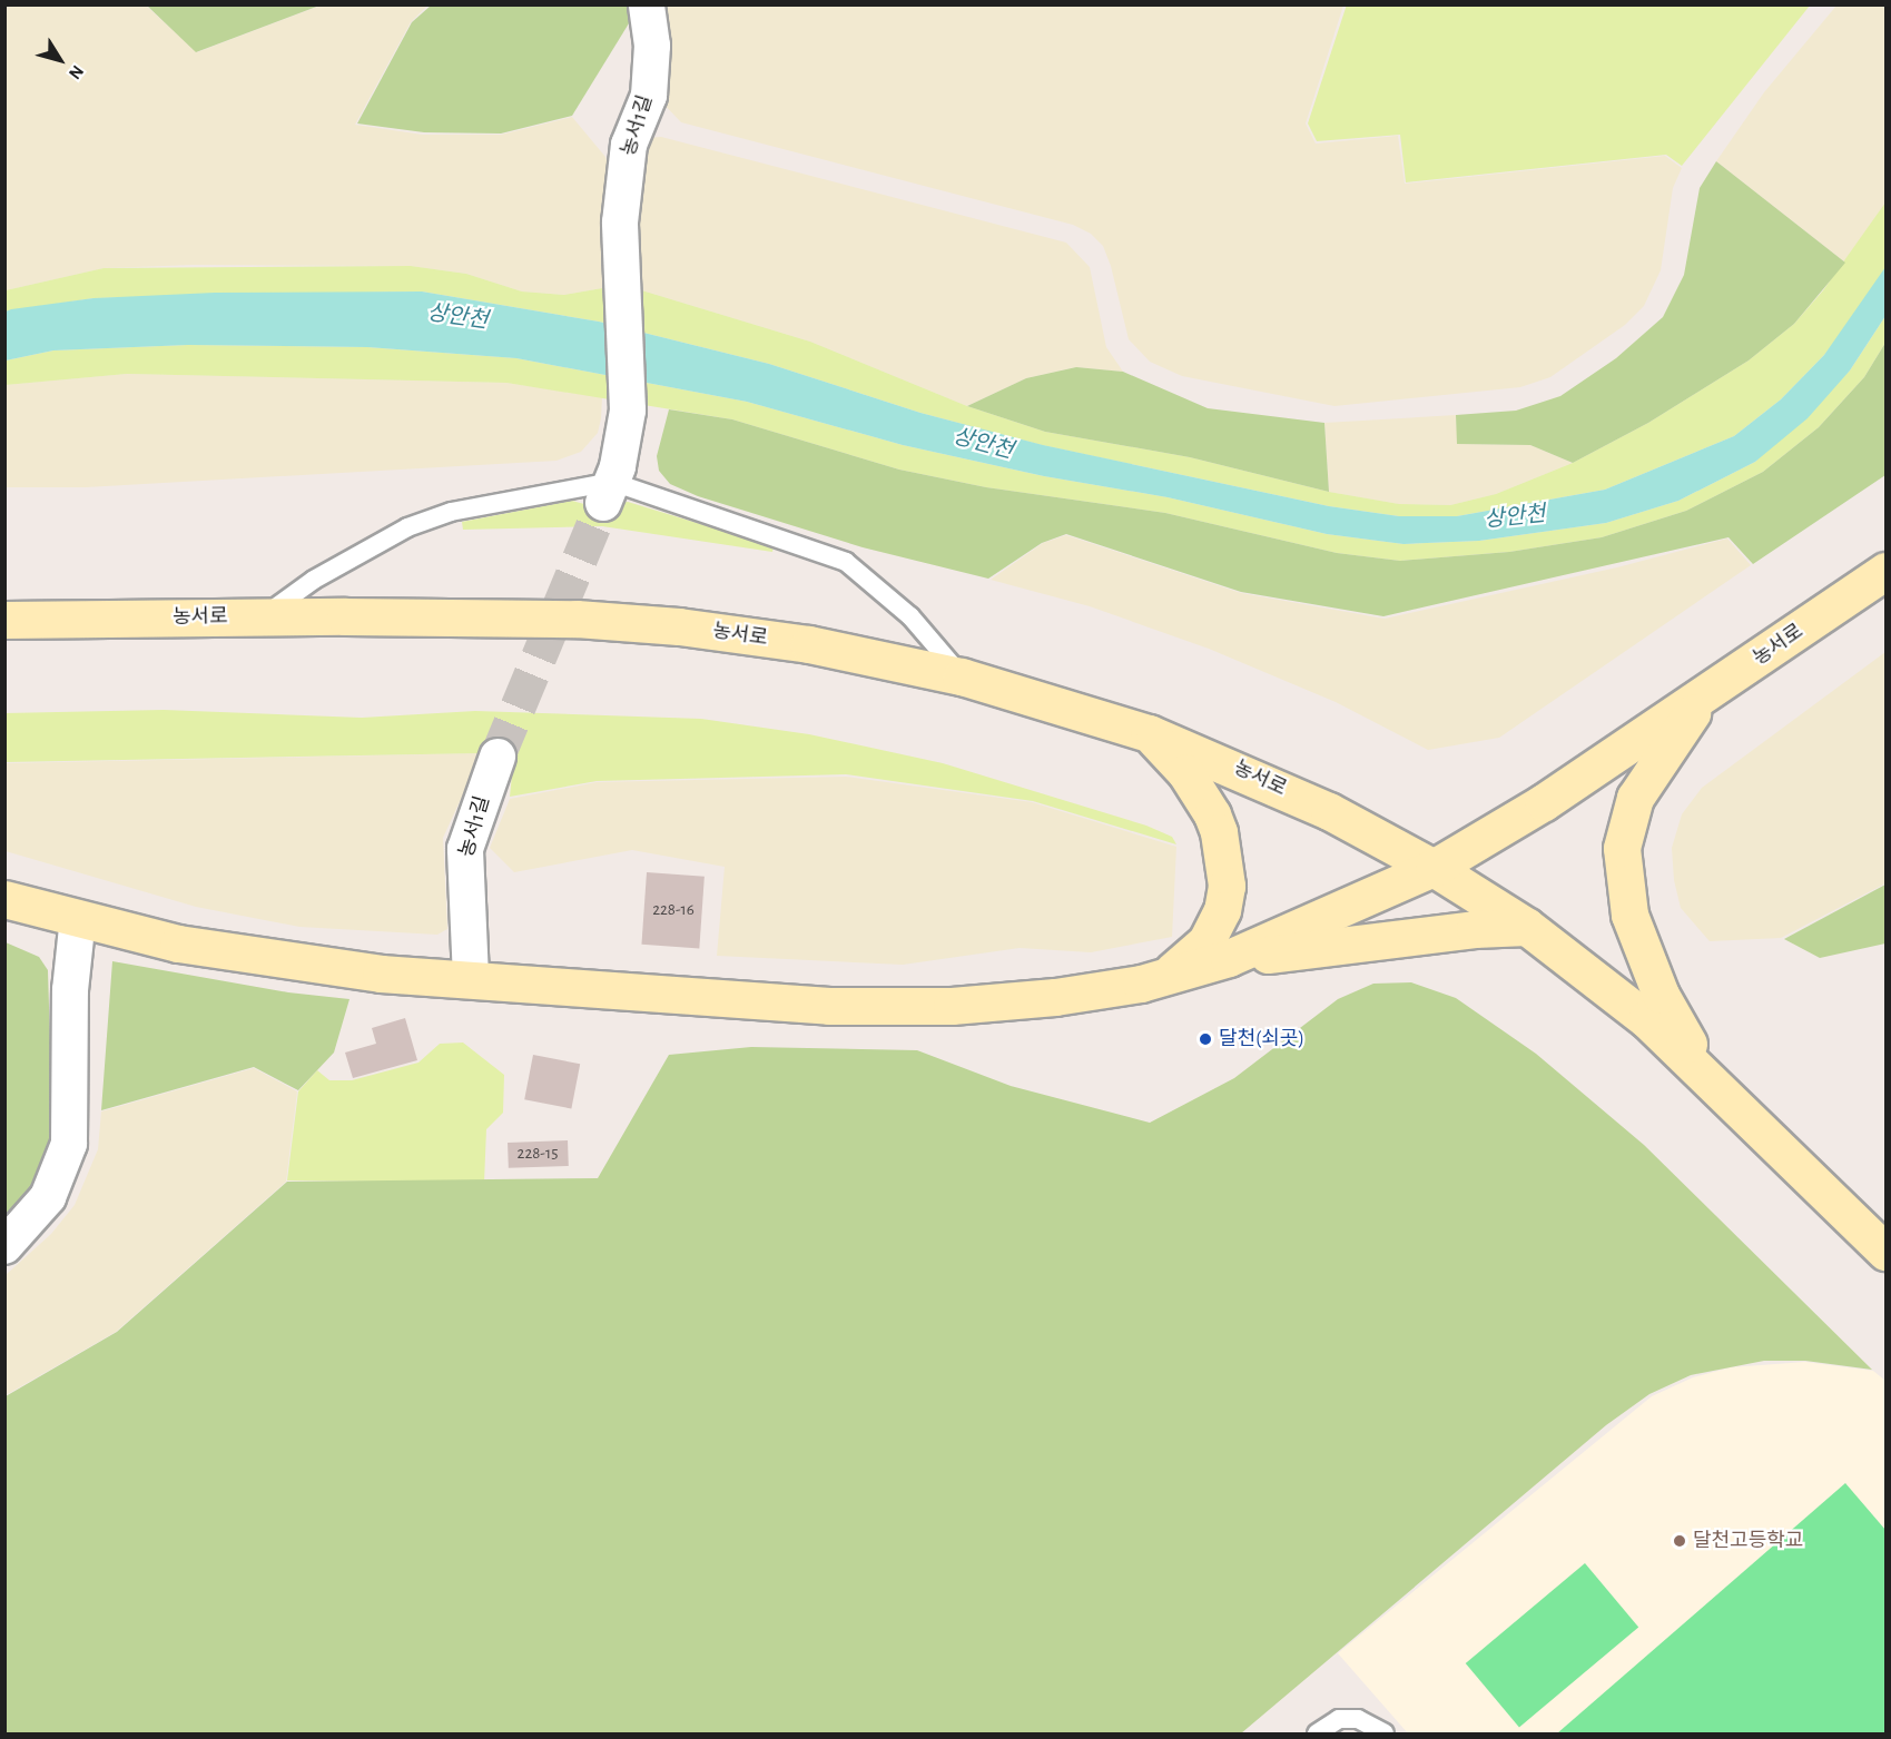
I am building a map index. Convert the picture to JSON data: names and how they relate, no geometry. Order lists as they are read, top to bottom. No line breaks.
{"streets":{"street":["농서1길","농서로"]},"crossings":[["농서1길","농서로"]],"water":["상안천"],"places":["달천(쇠곳)","달천고등학교"],"house_numbers":["228-16","228-15"],"north":"bottom right"}
